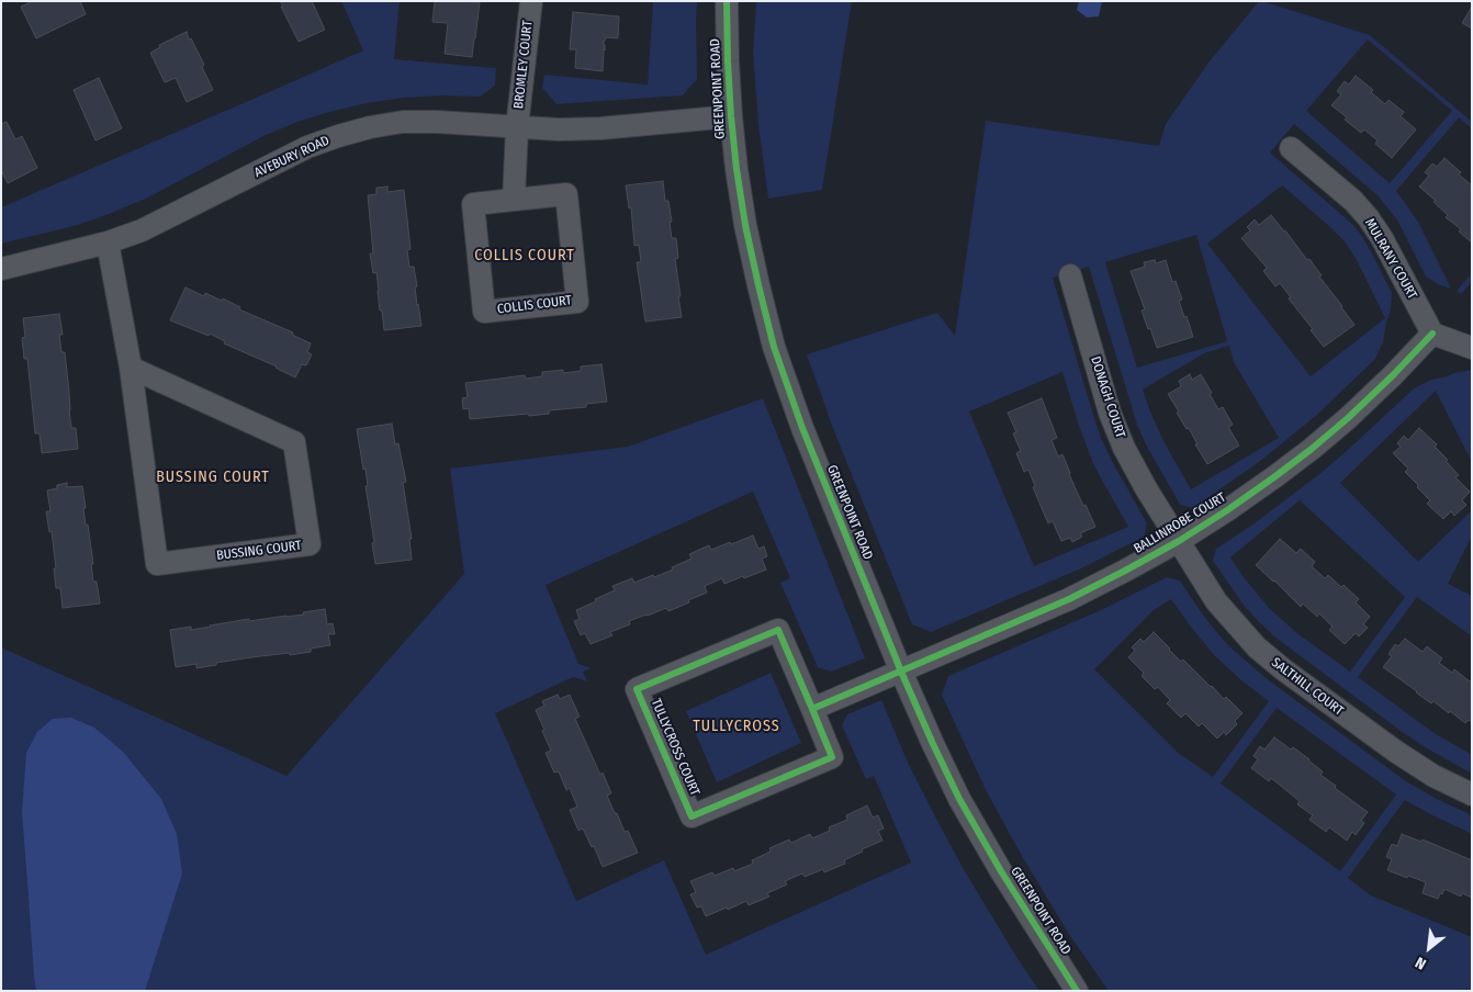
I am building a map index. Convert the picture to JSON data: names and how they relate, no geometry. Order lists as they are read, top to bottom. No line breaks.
{"streets":{"street":["BROMLEY COURT","GREENPOINT ROAD","AVEBURY ROAD","MULRANY COURT","COLLIS COURT","DONAGH COURT","BALLINROBE COURT","BUSSING COURT","SALTHILL COURT","TULLYCROSS COURT"]},"crossings":[["BROMLEY COURT","AVEBURY ROAD"],["GREENPOINT ROAD","AVEBURY ROAD"],["GREENPOINT ROAD","BALLINROBE COURT"],["AVEBURY ROAD","BUSSING COURT"],["MULRANY COURT","BALLINROBE COURT"],["DONAGH COURT","BALLINROBE COURT"],["DONAGH COURT","SALTHILL COURT"],["BALLINROBE COURT","SALTHILL COURT"]],"districts":["COLLIS COURT","BUSSING COURT","TULLYCROSS"],"north":"bottom left"}
